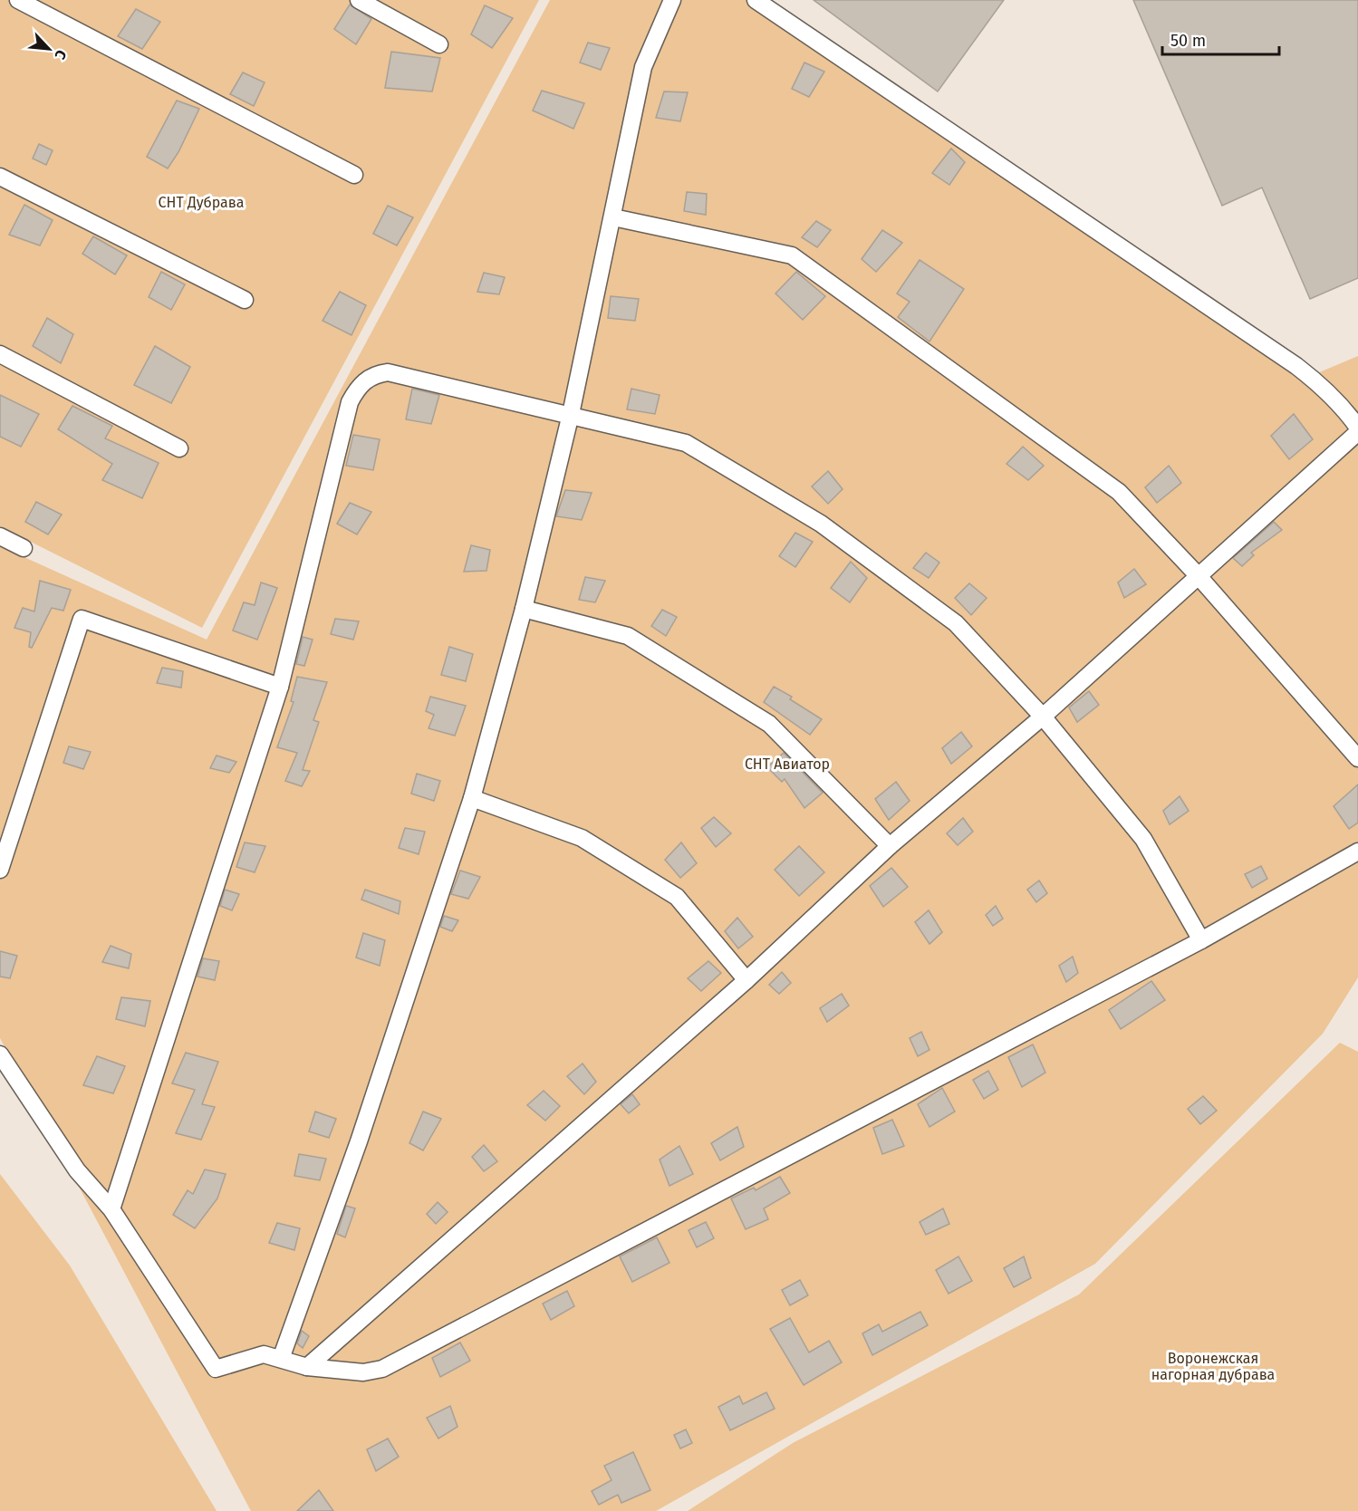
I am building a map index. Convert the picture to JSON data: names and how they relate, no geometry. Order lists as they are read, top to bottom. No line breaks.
{"parks":["СНТ Дубрава","СНТ Авиатор","Воронежская нагорная дубрава"],"scale_bar":"50 m","north":"bottom right"}
